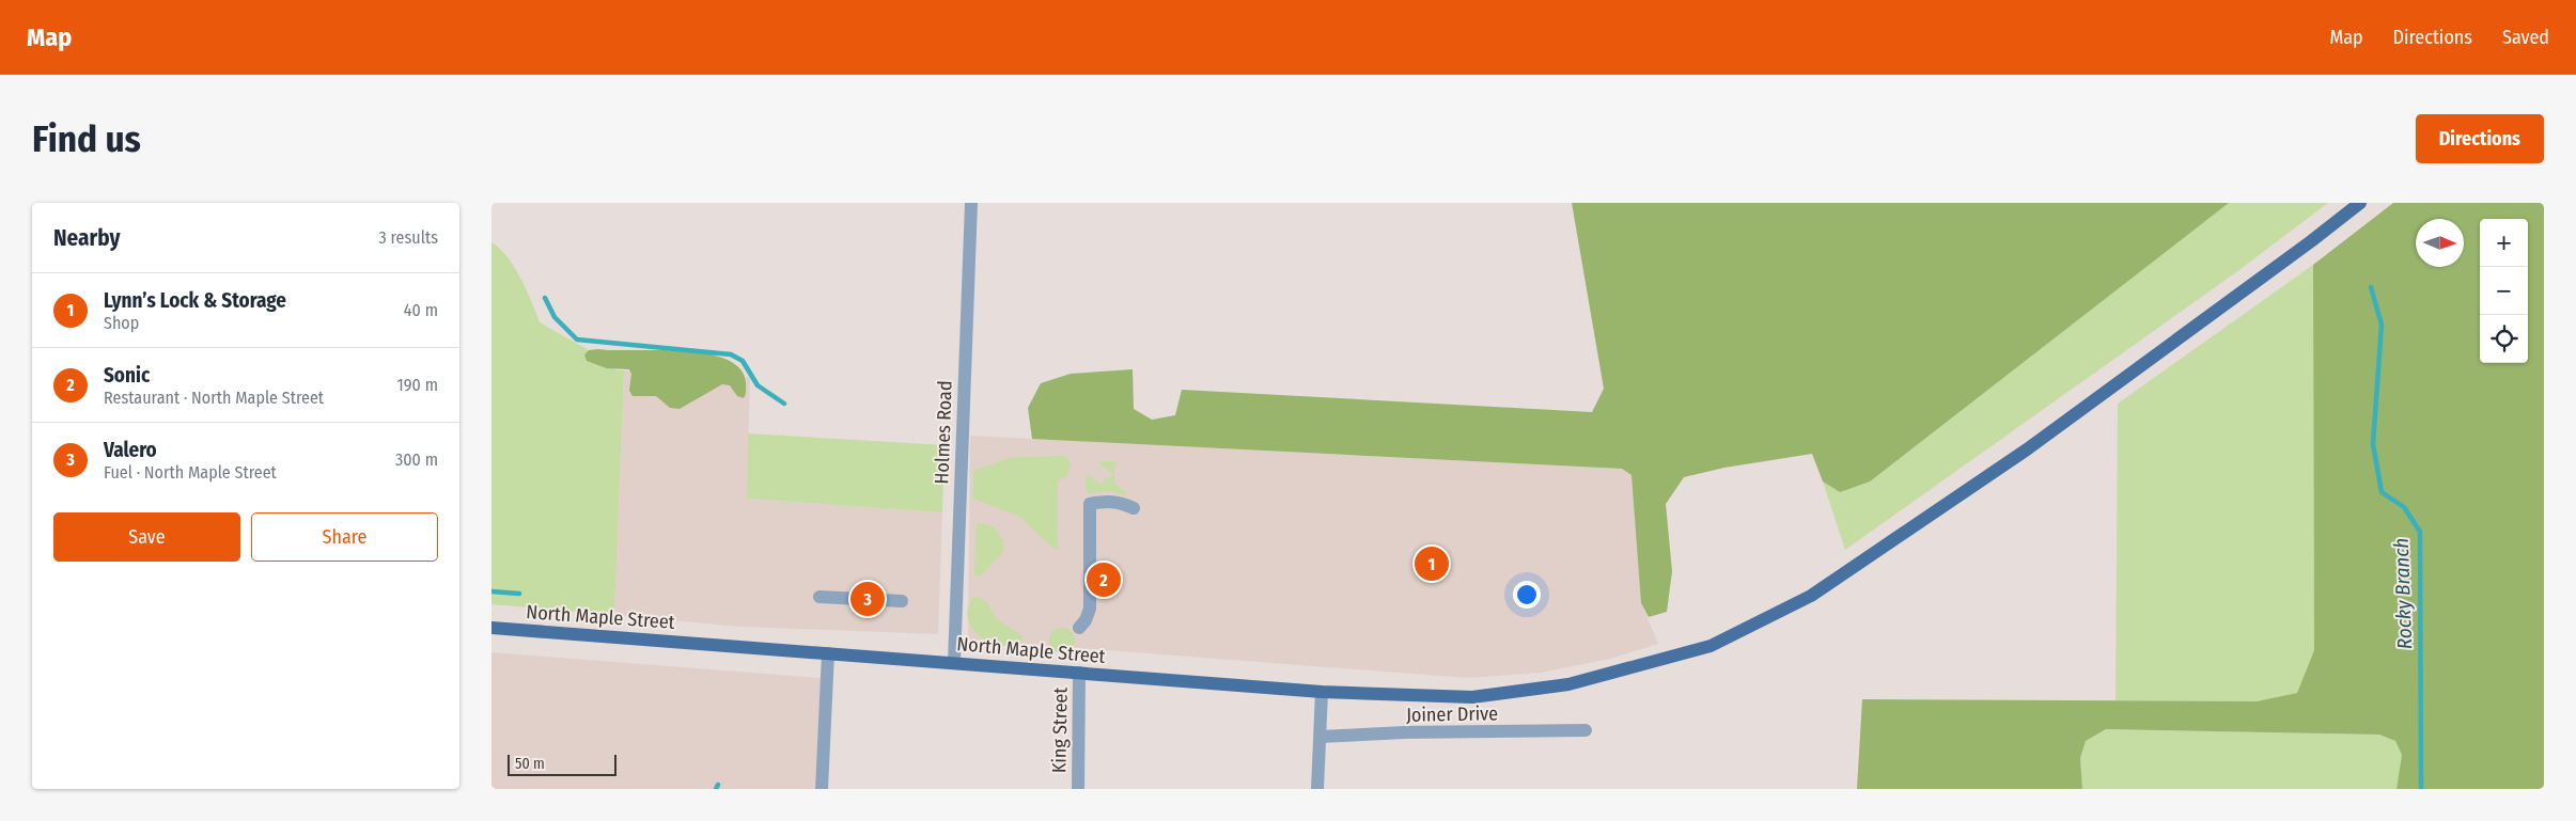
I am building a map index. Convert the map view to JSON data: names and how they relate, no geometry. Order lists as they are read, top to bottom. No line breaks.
{"streets":{"main road":["North Maple Street"],"street":["Holmes Road","Joiner Drive","King Street"]},"crossings":[["Holmes Road","North Maple Street"],["North Maple Street","King Street"]],"water":["Rocky Branch"],"scale_bar":"50 m","north":"right","page":{"header":"Map","nav":["Map","Directions","Saved"],"buttons":["Directions",["Save","Share"]],"title":"Find us","heading":["Nearby","3 results"],"map_buttons":["+","−"],"list":[{"mark":"1","name":"Lynn’s Lock & Storage","note":"Shop","value":"40 m"},{"mark":"2","name":"Sonic","note":"Restaurant · North Maple Street","value":"190 m"},{"mark":"3","name":"Valero","note":"Fuel · North Maple Street","value":"300 m"}],"pins":["1","2","3"],"scale":"50 m"}}
